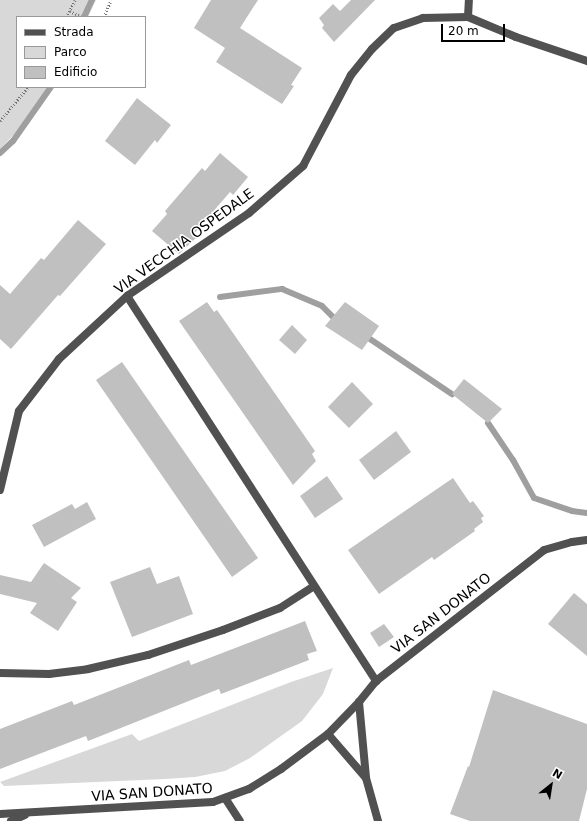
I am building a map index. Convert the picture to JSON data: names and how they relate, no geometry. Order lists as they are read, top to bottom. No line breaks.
{"streets":{"street":["VIA VECCHIA OSPEDALE","VIA SAN DONATO"]},"legend":["Strada","Parco","Edificio"],"scale_bar":"20 m","north":"top right"}
